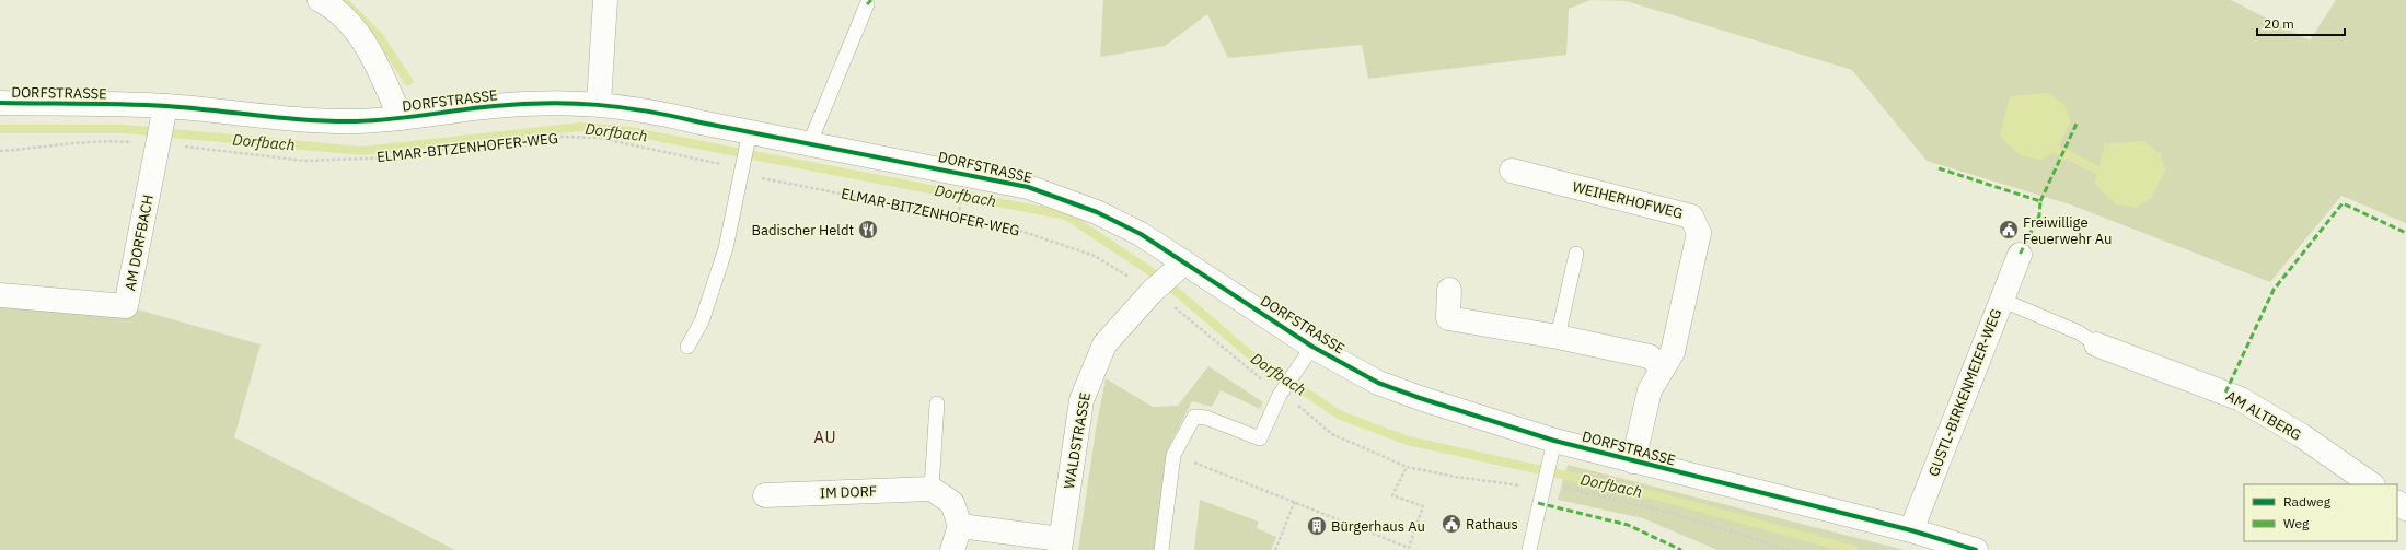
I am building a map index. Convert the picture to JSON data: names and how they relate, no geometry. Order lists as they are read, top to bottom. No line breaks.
{"streets":{"street":["DORFSTRASSE","WEIHERHOFWEG","AM DORFBACH","GUSTL-BIRKENMEIER-WEG","AM ALTBERG","WALDSTRASSE","IM DORF"],"path":["ELMAR-BITZENHOFER-WEG"]},"crossings":[["DORFSTRASSE","ELMAR-BITZENHOFER-WEG"],["DORFSTRASSE","WEIHERHOFWEG"],["DORFSTRASSE","AM DORFBACH"],["DORFSTRASSE","GUSTL-BIRKENMEIER-WEG"],["DORFSTRASSE","WALDSTRASSE"],["ELMAR-BITZENHOFER-WEG","AM DORFBACH"],["ELMAR-BITZENHOFER-WEG","WALDSTRASSE"]],"districts":["AU"],"water":["Dorfbach"],"places":{"restaurant":["Badischer Heldt"],"public building":["Freiwillige Feuerwehr Au","Rathaus"],"building":["Bürgerhaus Au"]},"legend":["Radweg","Weg"],"scale_bar":"20 m"}
